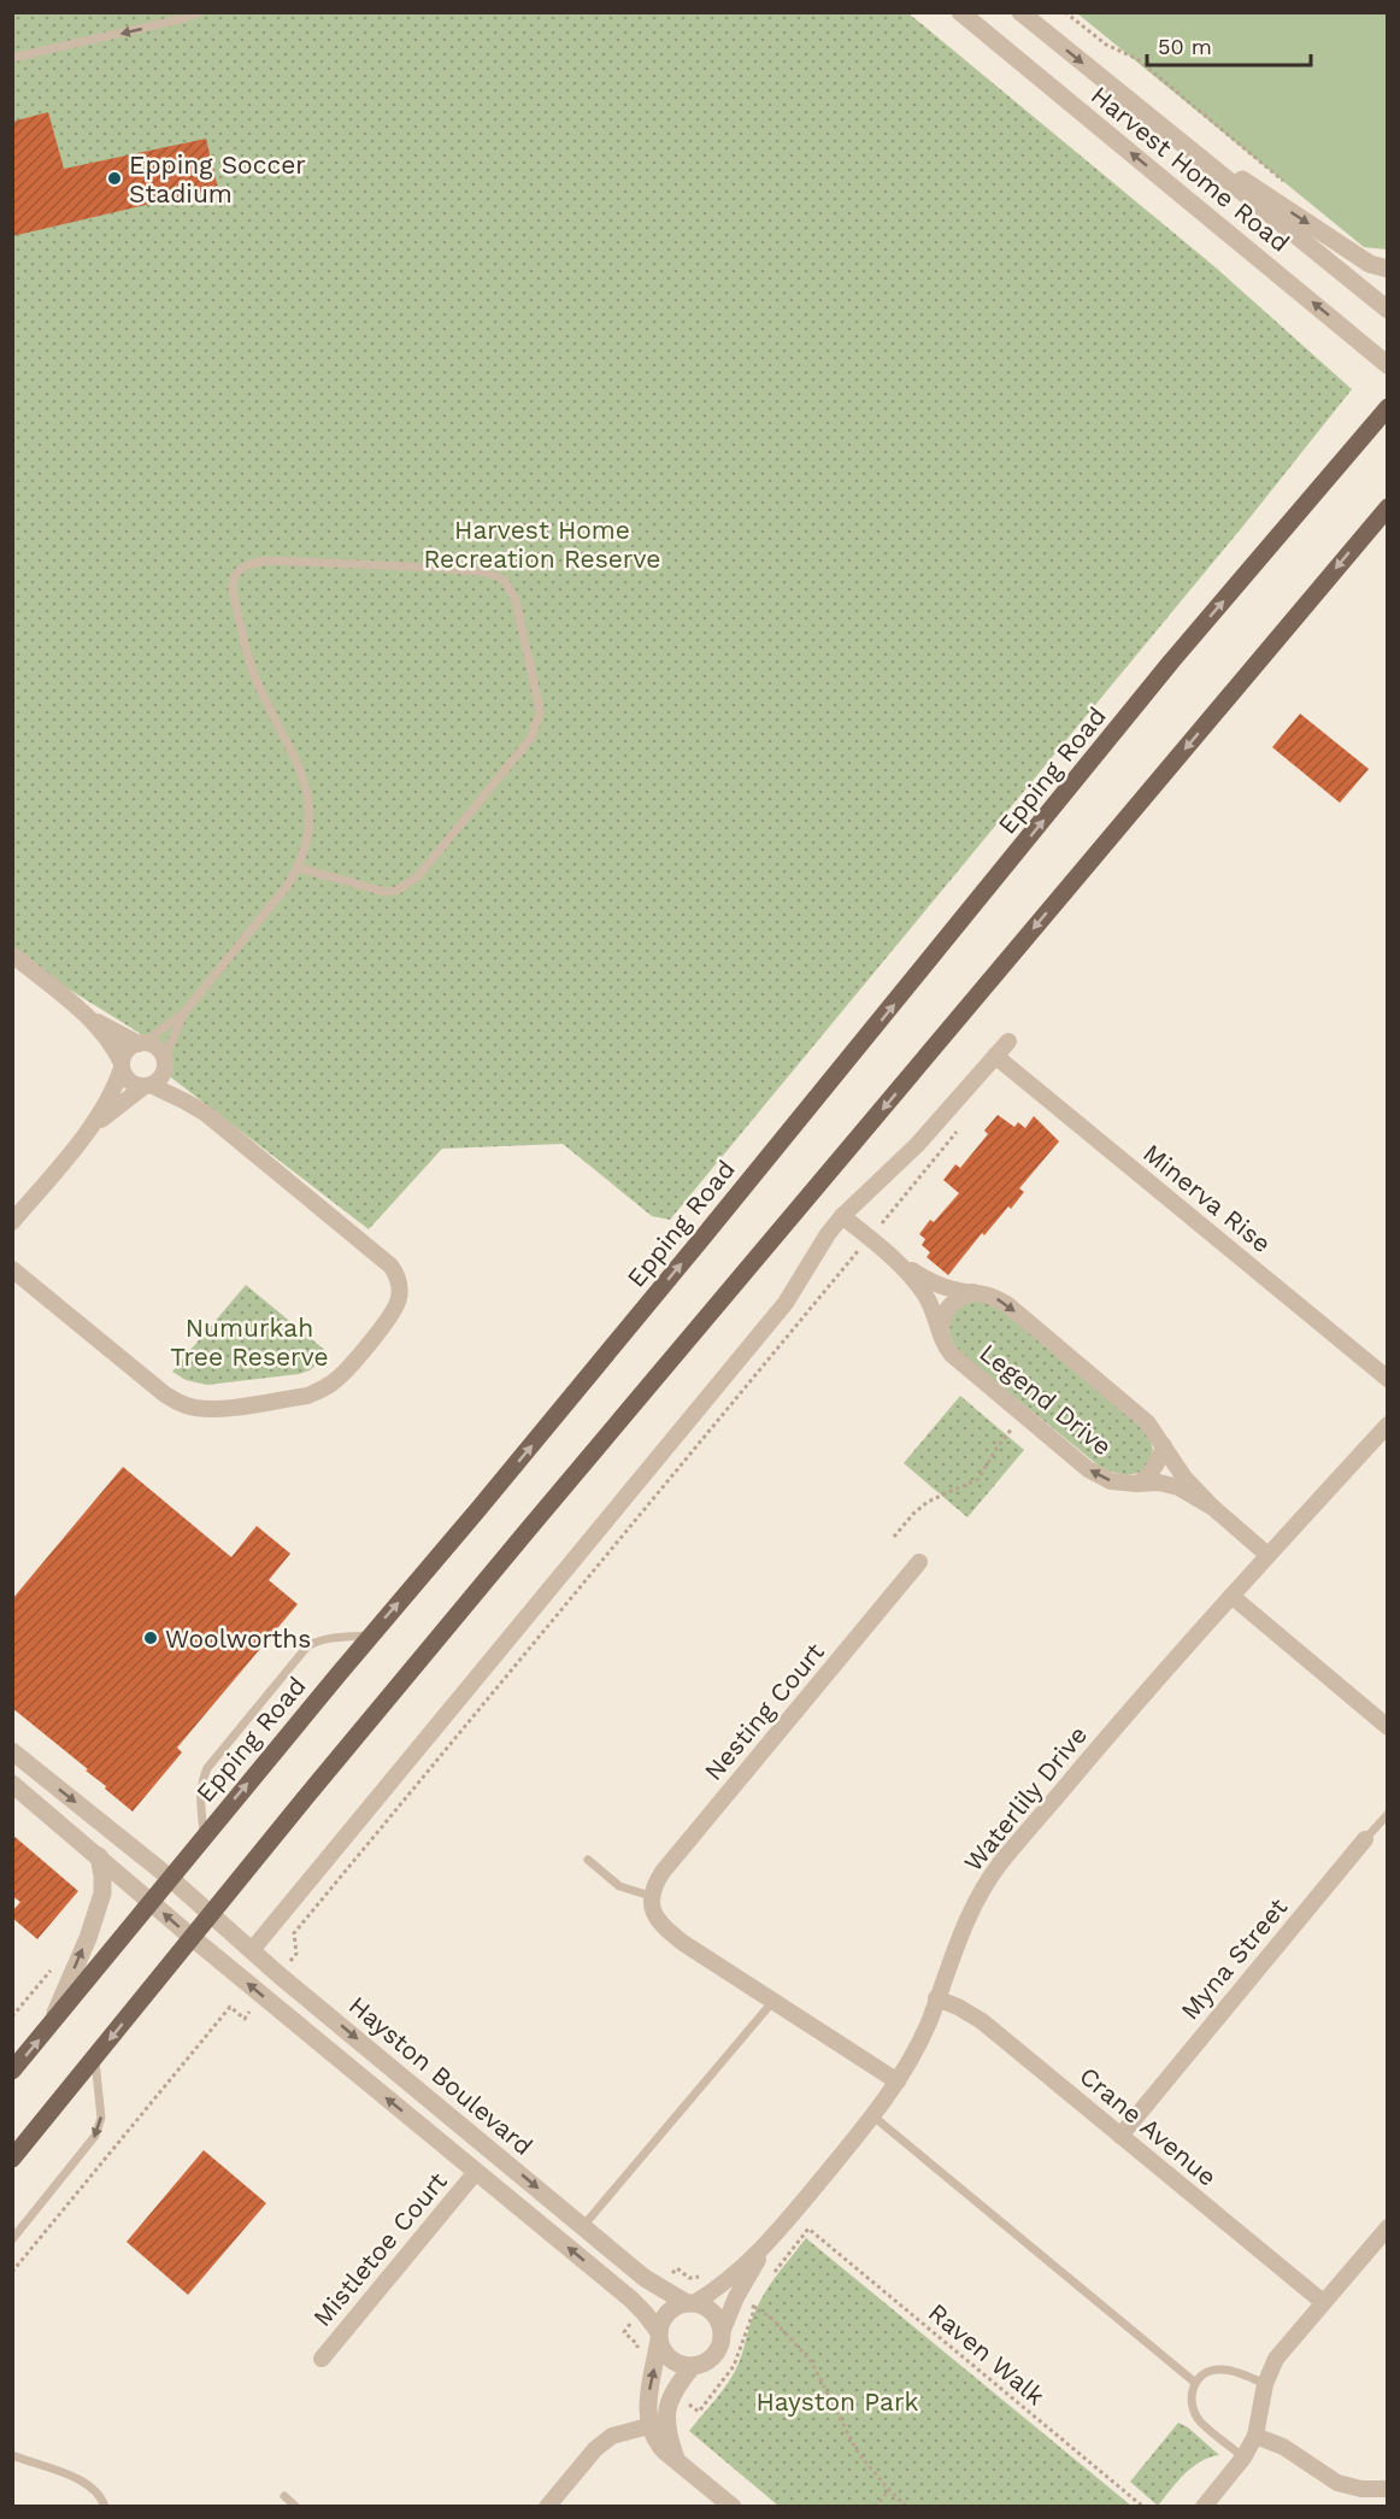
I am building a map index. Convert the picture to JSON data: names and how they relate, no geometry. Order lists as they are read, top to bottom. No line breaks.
{"streets":{"main road":["Epping Road"],"street":["Harvest Home Road","Minerva Rise","Legend Drive","Nesting Court","Waterlily Drive","Myna Street","Hayston Boulevard","Crane Avenue","Mistletoe Court"],"path":["Raven Walk"]},"crossings":[["Epping Road","Hayston Boulevard"],["Legend Drive","Waterlily Drive"],["Waterlily Drive","Hayston Boulevard"],["Waterlily Drive","Crane Avenue"],["Myna Street","Crane Avenue"],["Hayston Boulevard","Mistletoe Court"]],"parks":["Harvest Home Recreation Reserve","Numurkah Tree Reserve","Hayston Park"],"places":["Epping Soccer Stadium","Woolworths"],"scale_bar":"50 m"}
